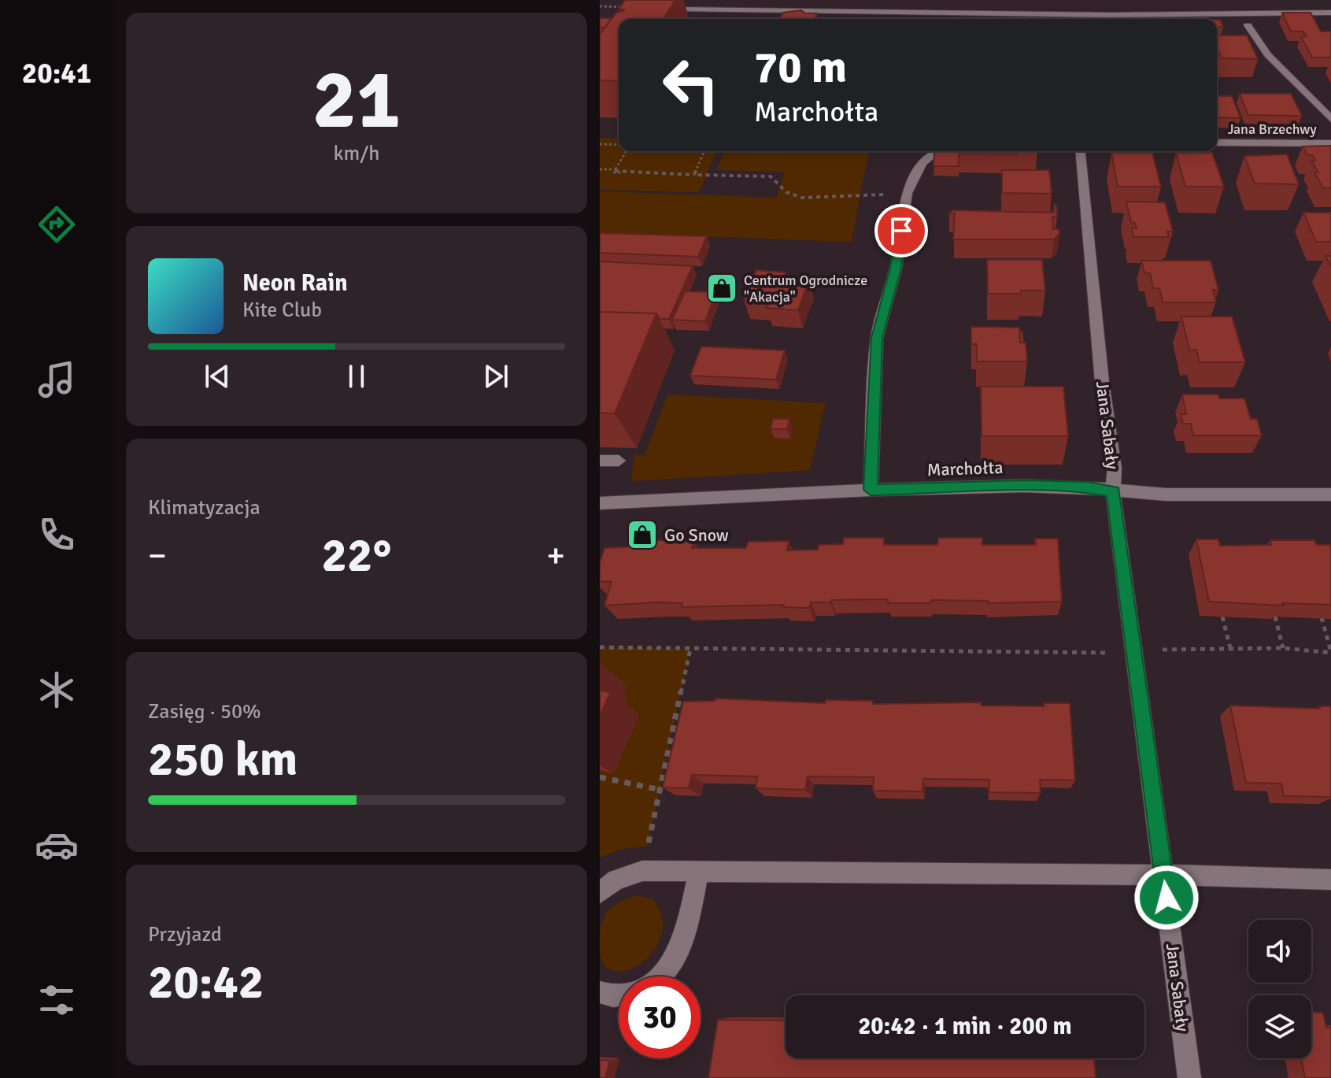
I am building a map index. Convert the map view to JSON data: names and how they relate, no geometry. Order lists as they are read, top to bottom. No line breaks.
{"streets":{"street":["Jana Brzechwy","Jana Sabały","Marchołta"]},"crossings":[["Jana Sabały","Marchołta"]],"places":{"shop":["Centrum Ogrodnicze \"Akacja\"","Go Snow"]},"page":{"tabs":"20:41","tile":[["21","km/h"],"Klimatyzacja",["Zasięg · 50%","250 km"],["Przyjazd","20:42"]],"turn":["70 m","Marchołta"],"song":["Neon Rain","Kite Club"],"heat":["−","22°","+"],"limit":"30","trip":"20:42 · 1 min · 200 m"}}
